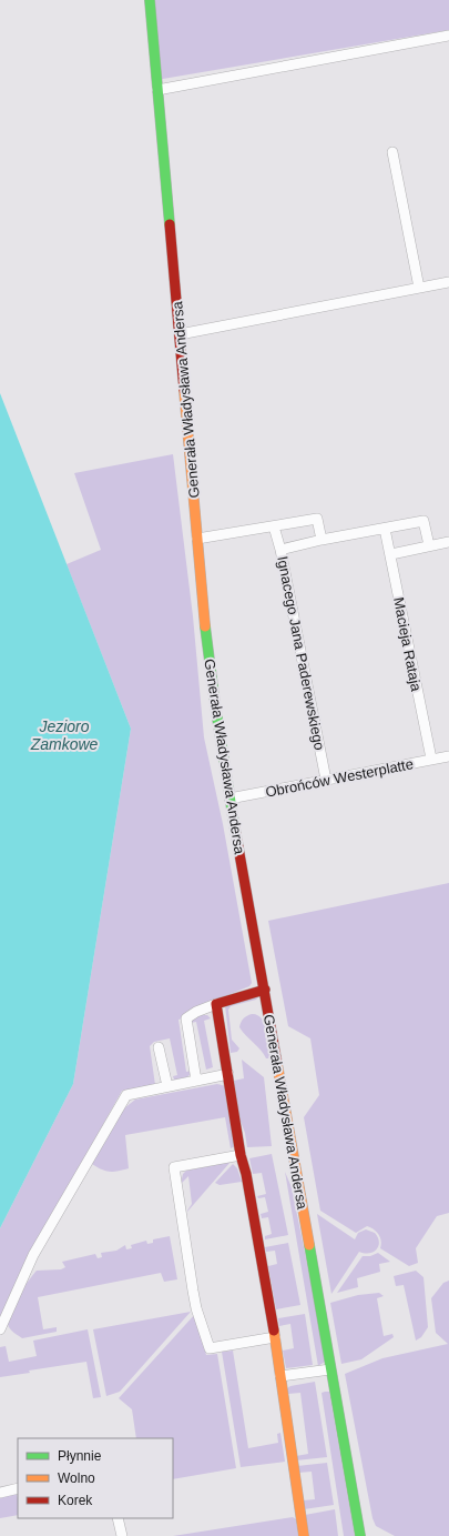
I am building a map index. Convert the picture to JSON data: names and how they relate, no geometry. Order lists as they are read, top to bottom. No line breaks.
{"streets":{"main road":["Generała Władysława Andersa"],"street":["Macieja Rataja","Ignacego Jana Paderewskiego","Obrońców Westerplatte"]},"crossings":[["Generała Władysława Andersa","Obrońców Westerplatte"],["Macieja Rataja","Obrońców Westerplatte"],["Ignacego Jana Paderewskiego","Obrońców Westerplatte"]],"water":["Jezioro Zamkowe"],"legend":["Płynnie","Wolno","Korek"]}
